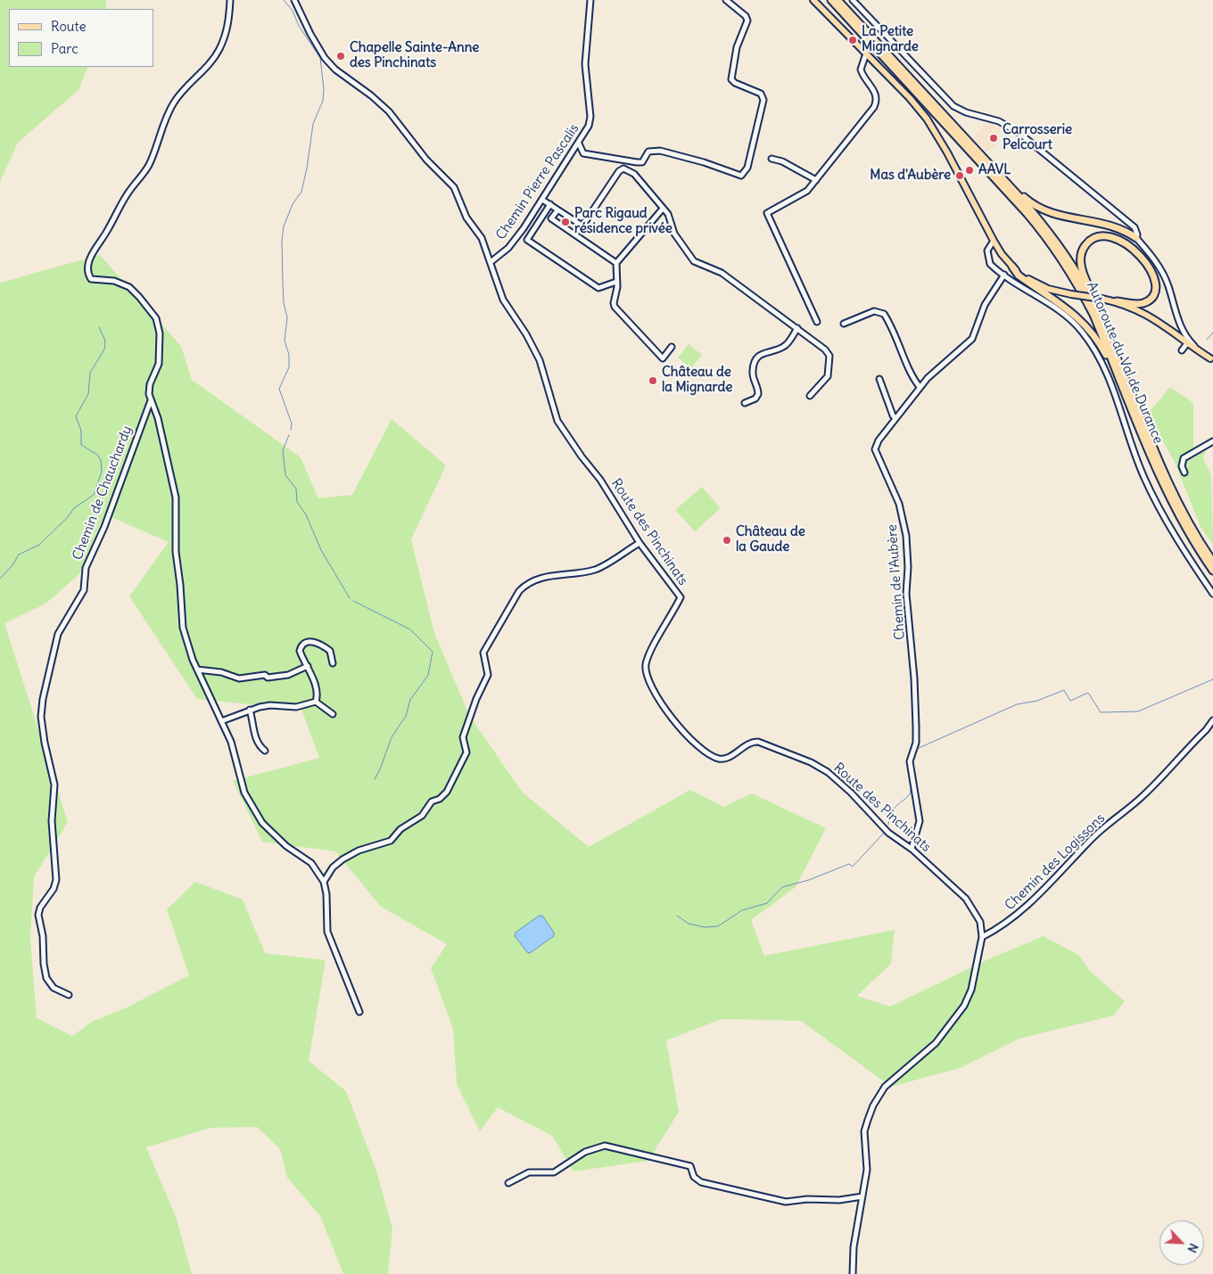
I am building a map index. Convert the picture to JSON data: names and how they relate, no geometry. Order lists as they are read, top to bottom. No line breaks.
{"streets":{"highway":["Autoroute du Val de Durance"],"street":["Chemin Pierre Pascalis","Chemin de Chauchardy","Route des Pinchinats","Chemin de l'Aubère","Chemin des Logissons"]},"crossings":[["Chemin Pierre Pascalis","Route des Pinchinats"],["Route des Pinchinats","Chemin de l'Aubère"],["Route des Pinchinats","Chemin des Logissons"]],"places":["La Petite Mignarde","Chapelle Sainte-Anne des Pinchinats","Carrosserie Pelcourt","AAVL","Mas d'Aubère","Parc Rigaud résidence privée","Château de la Mignarde","Château de la Gaude"],"legend":["Route","Parc"],"north":"bottom right"}
